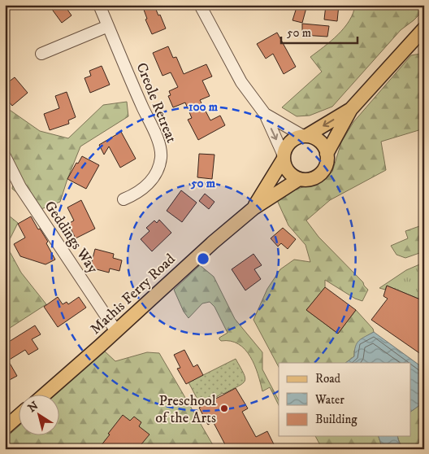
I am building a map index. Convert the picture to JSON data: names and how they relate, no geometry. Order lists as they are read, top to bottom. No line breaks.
{"streets":{"main road":["Mathis Ferry Road"],"street":["Creole Retreat","Geddings Way"]},"crossings":[["Geddings Way","Mathis Ferry Road"]],"places":["Preschool of the Arts"],"legend":["Road","Water","Building"],"scale_bar":"50 m","north":"top left","rings":["100 m","50 m"]}
